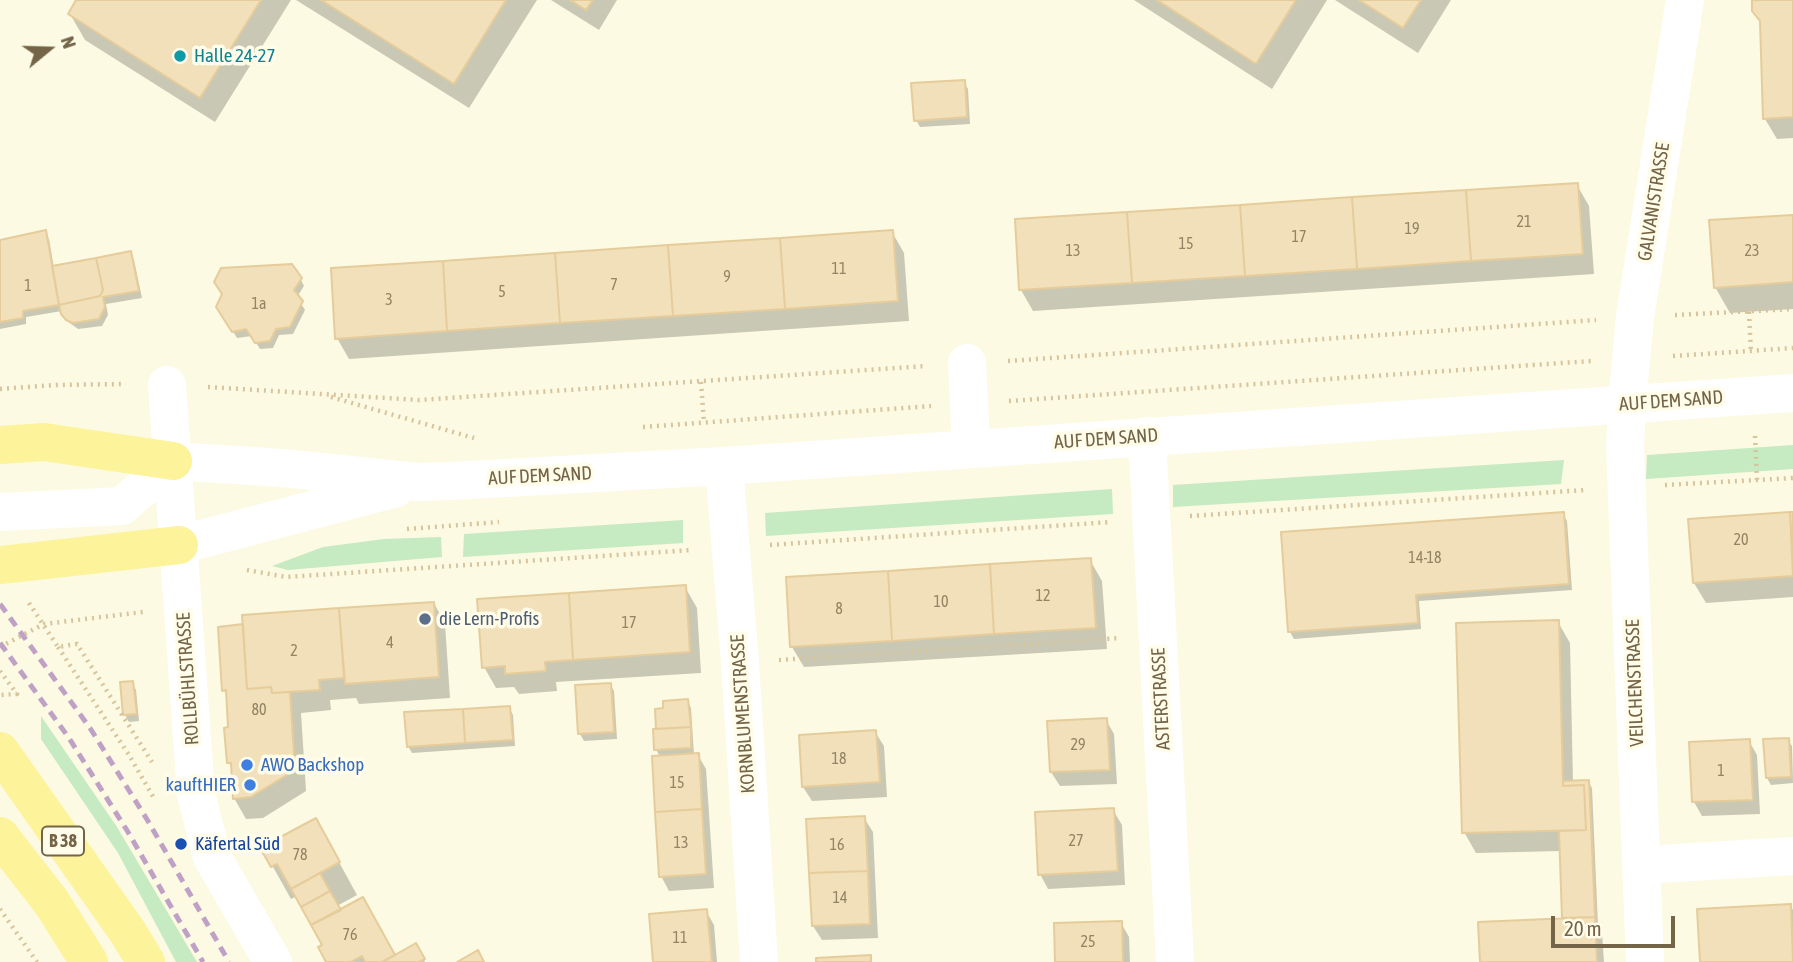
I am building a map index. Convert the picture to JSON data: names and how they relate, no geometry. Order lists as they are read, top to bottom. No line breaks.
{"streets":{"main road":["AUF DEM SAND","B 38"],"street":["GALVANISTRASSE","ROLLBÜHLSTRASSE","VEILCHENSTRASSE","ASTERSTRASSE","KORNBLUMENSTRASSE"]},"crossings":[["GALVANISTRASSE","AUF DEM SAND"],["GALVANISTRASSE","VEILCHENSTRASSE"],["AUF DEM SAND","ROLLBÜHLSTRASSE"],["AUF DEM SAND","VEILCHENSTRASSE"],["AUF DEM SAND","ASTERSTRASSE"],["AUF DEM SAND","KORNBLUMENSTRASSE"]],"places":["Halle 24-27","die Lern-Profis","AWO Backshop","kauftHIER","Käfertal Süd"],"house_numbers":["21","19","17","15","13","23","11","9","7","1","5","3","1a","20","14-18","12","10","8","17","4","2","80","29","18","1","15","27","13","16","78","14","76","11","25"],"scale_bar":"20 m","north":"right"}
